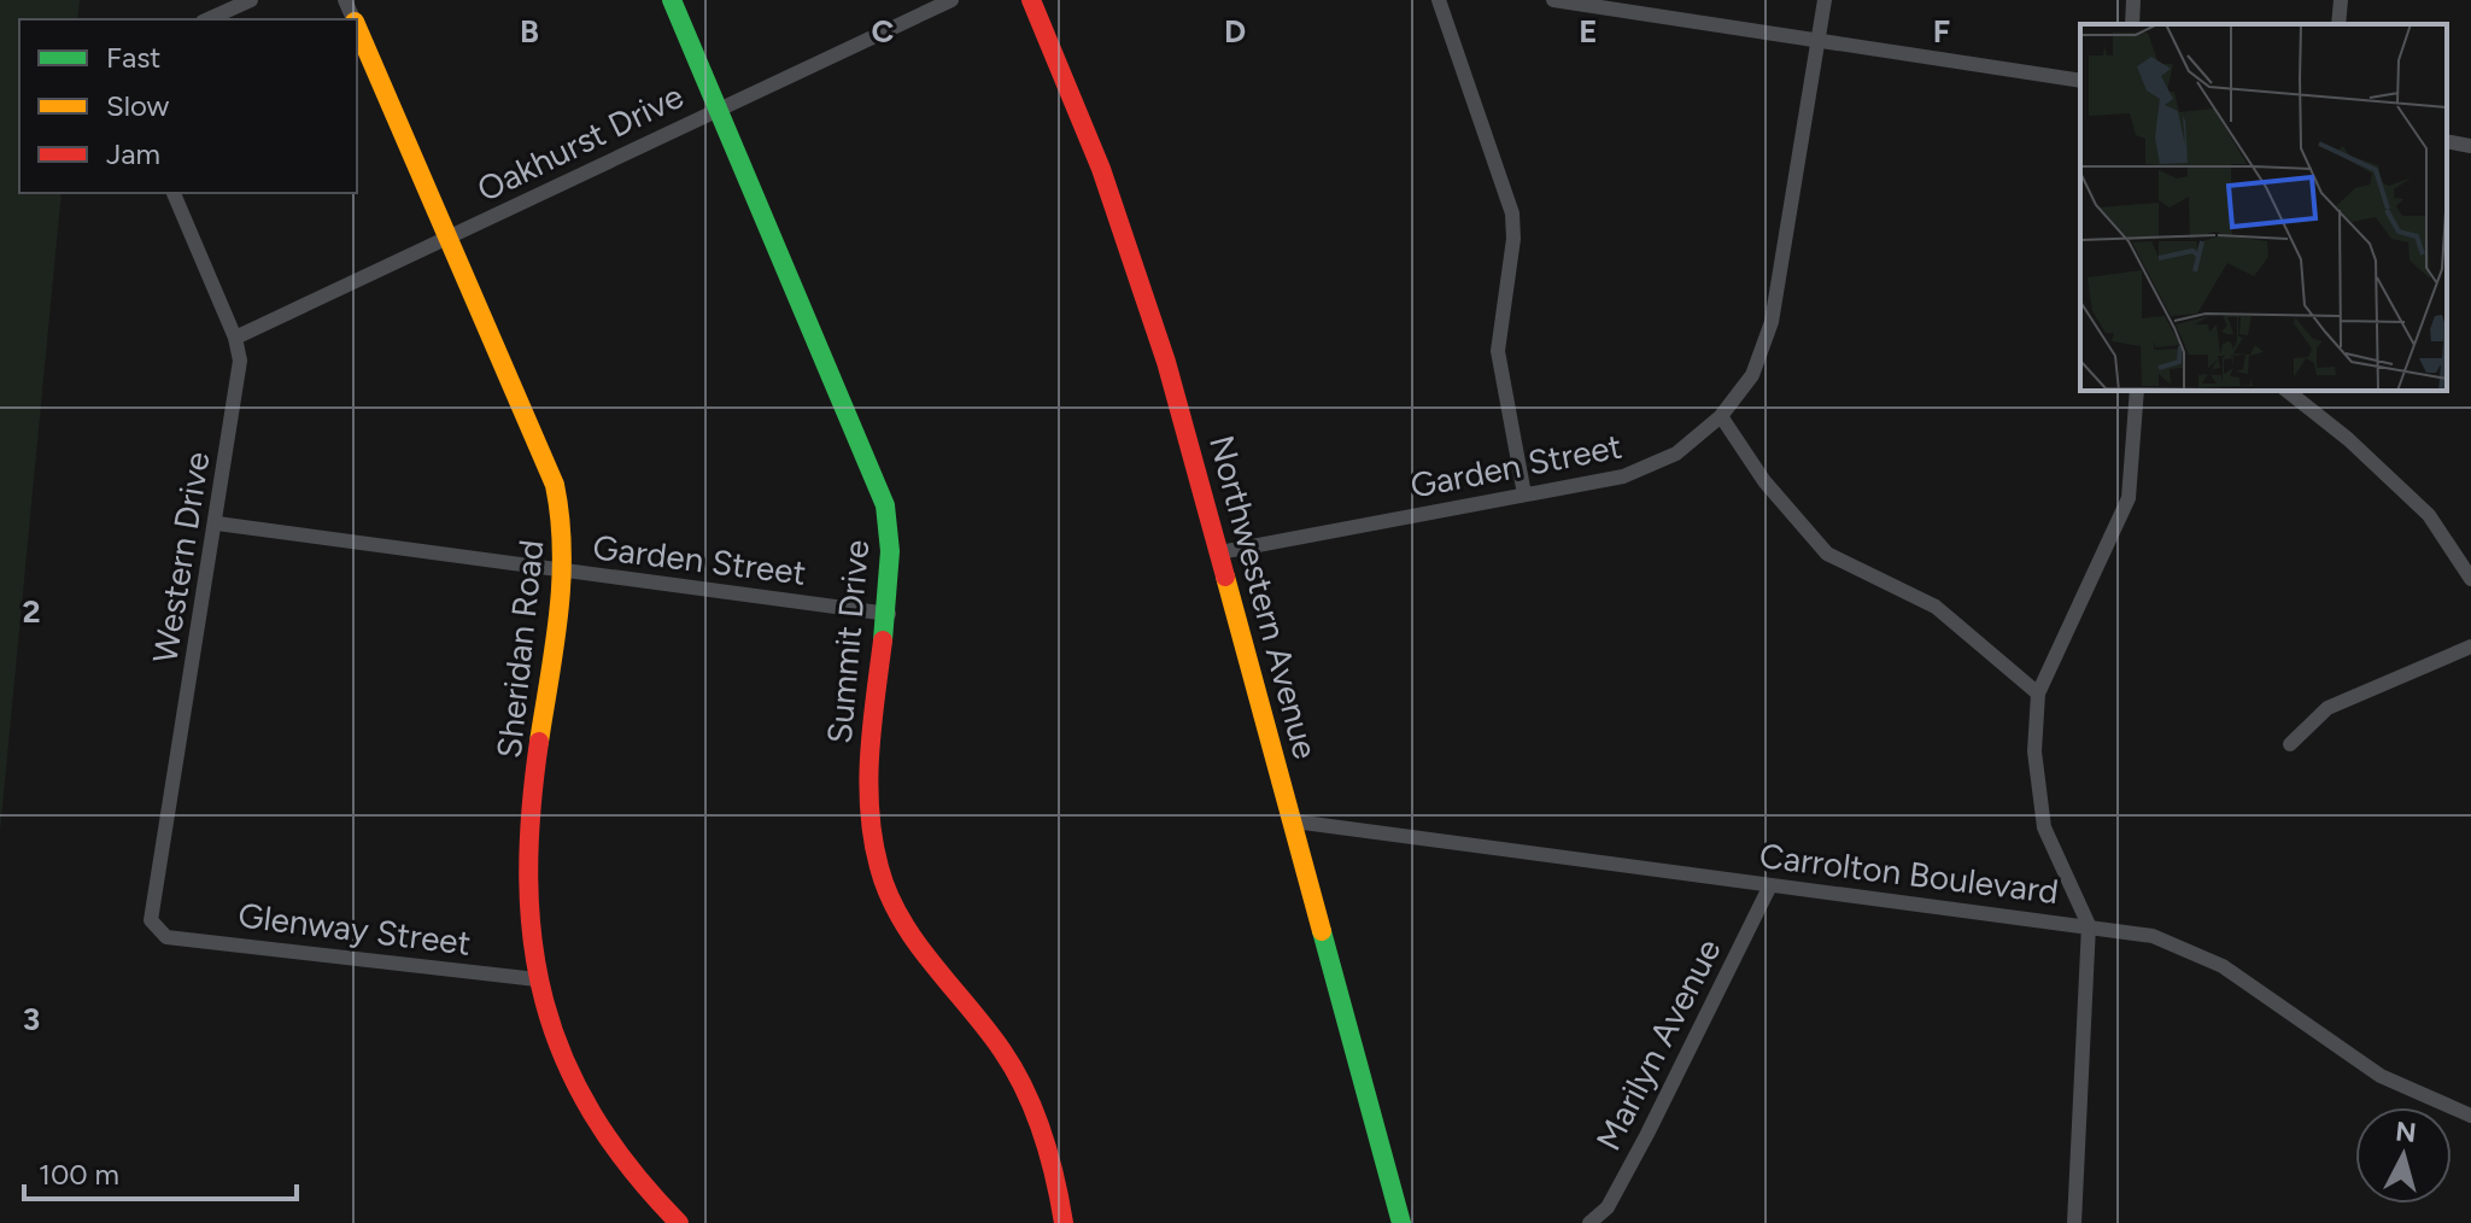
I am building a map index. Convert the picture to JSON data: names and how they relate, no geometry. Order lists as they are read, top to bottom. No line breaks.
{"streets":{"street":["Oakhurst Drive","Garden Street","Western Drive","Northwestern Avenue","Summit Drive","Sheridan Road","Carrolton Boulevard","Glenway Street","Marilyn Avenue"]},"crossings":[["Oakhurst Drive","Western Drive"],["Oakhurst Drive","Summit Drive"],["Oakhurst Drive","Sheridan Road"],["Garden Street","Western Drive"],["Garden Street","Northwestern Avenue"],["Garden Street","Summit Drive"],["Garden Street","Sheridan Road"],["Western Drive","Glenway Street"],["Northwestern Avenue","Carrolton Boulevard"],["Sheridan Road","Glenway Street"],["Carrolton Boulevard","Marilyn Avenue"]],"legend":["Fast","Slow","Jam"],"scale_bar":"100 m","north":"top","grid":{"columns":["B","C","D","E","F"],"rows":["2","3"]}}
